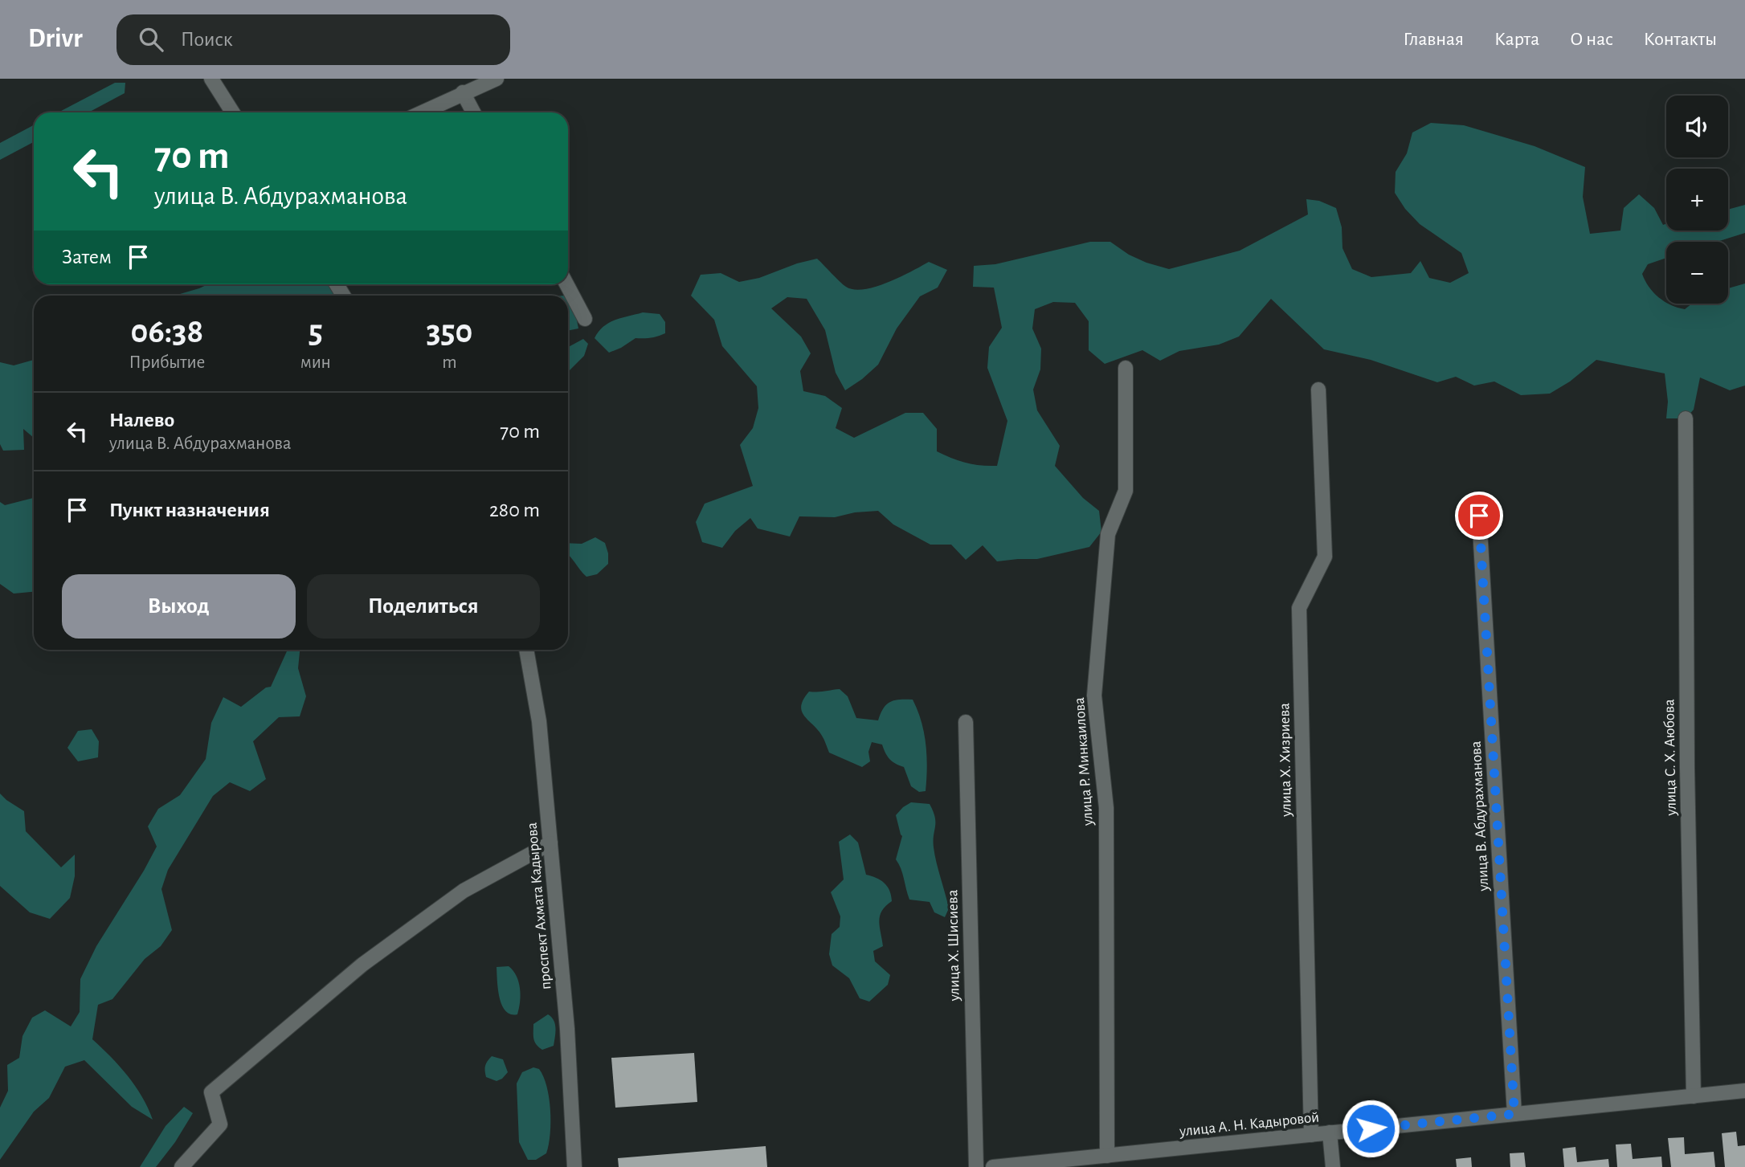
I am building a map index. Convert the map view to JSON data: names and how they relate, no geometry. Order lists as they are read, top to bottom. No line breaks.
{"streets":{"street":["улица С. Х. Аюбова","улица Х. Хизриева","улица Р. Минкаилова","улица В. Абдурахманова","проспект Ахмата Кадырова","улица Х. Шисиева","улица А. Н. Кадыровой"]},"crossings":[["улица С. Х. Аюбова","улица А. Н. Кадыровой"],["улица Х. Хизриева","улица А. Н. Кадыровой"],["улица Р. Минкаилова","улица А. Н. Кадыровой"],["улица В. Абдурахманова","улица А. Н. Кадыровой"]],"page":{"header":"Drivr","search":"Поиск","nav":["Главная","Карта","О нас","Контакты"],"map_buttons":["+","−"],"turn":["70 m","улица В. Абдурахманова"],"then":"Затем","eta":["06:38","Прибытие","5","мин","350","m"],"list":[{"name":"Налево","note":"улица В. Абдурахманова","value":"70 m"},{"name":"Пункт назначения","value":"280 m"}],"buttons":["Выход","Поделиться"]}}
